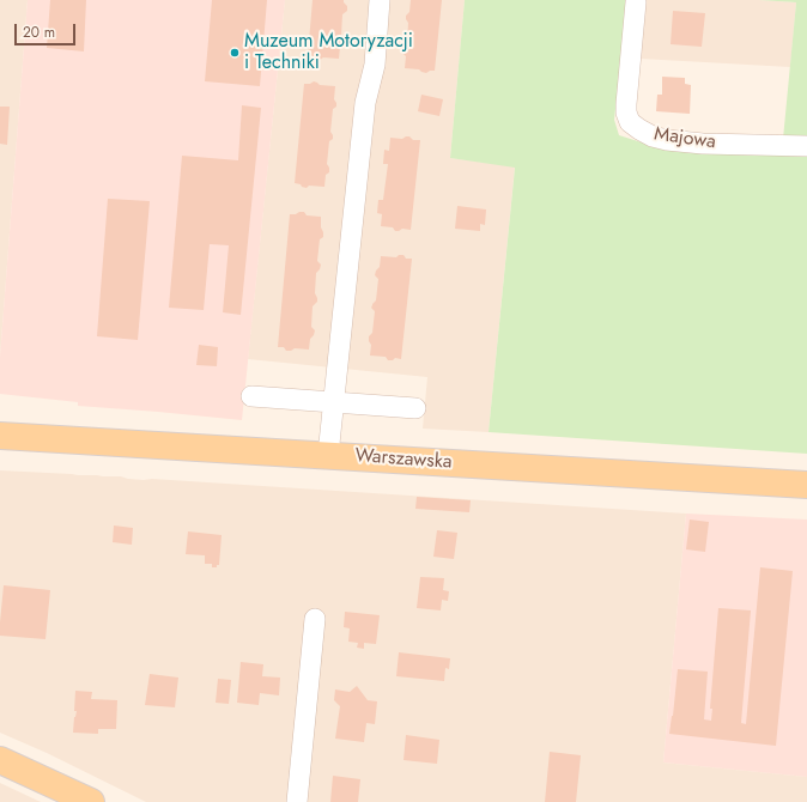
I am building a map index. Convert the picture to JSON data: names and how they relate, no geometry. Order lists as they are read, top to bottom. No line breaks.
{"streets":{"main road":["Warszawska"],"street":["Majowa"]},"places":["Muzeum Motoryzacji i Techniki"],"scale_bar":"20 m"}
